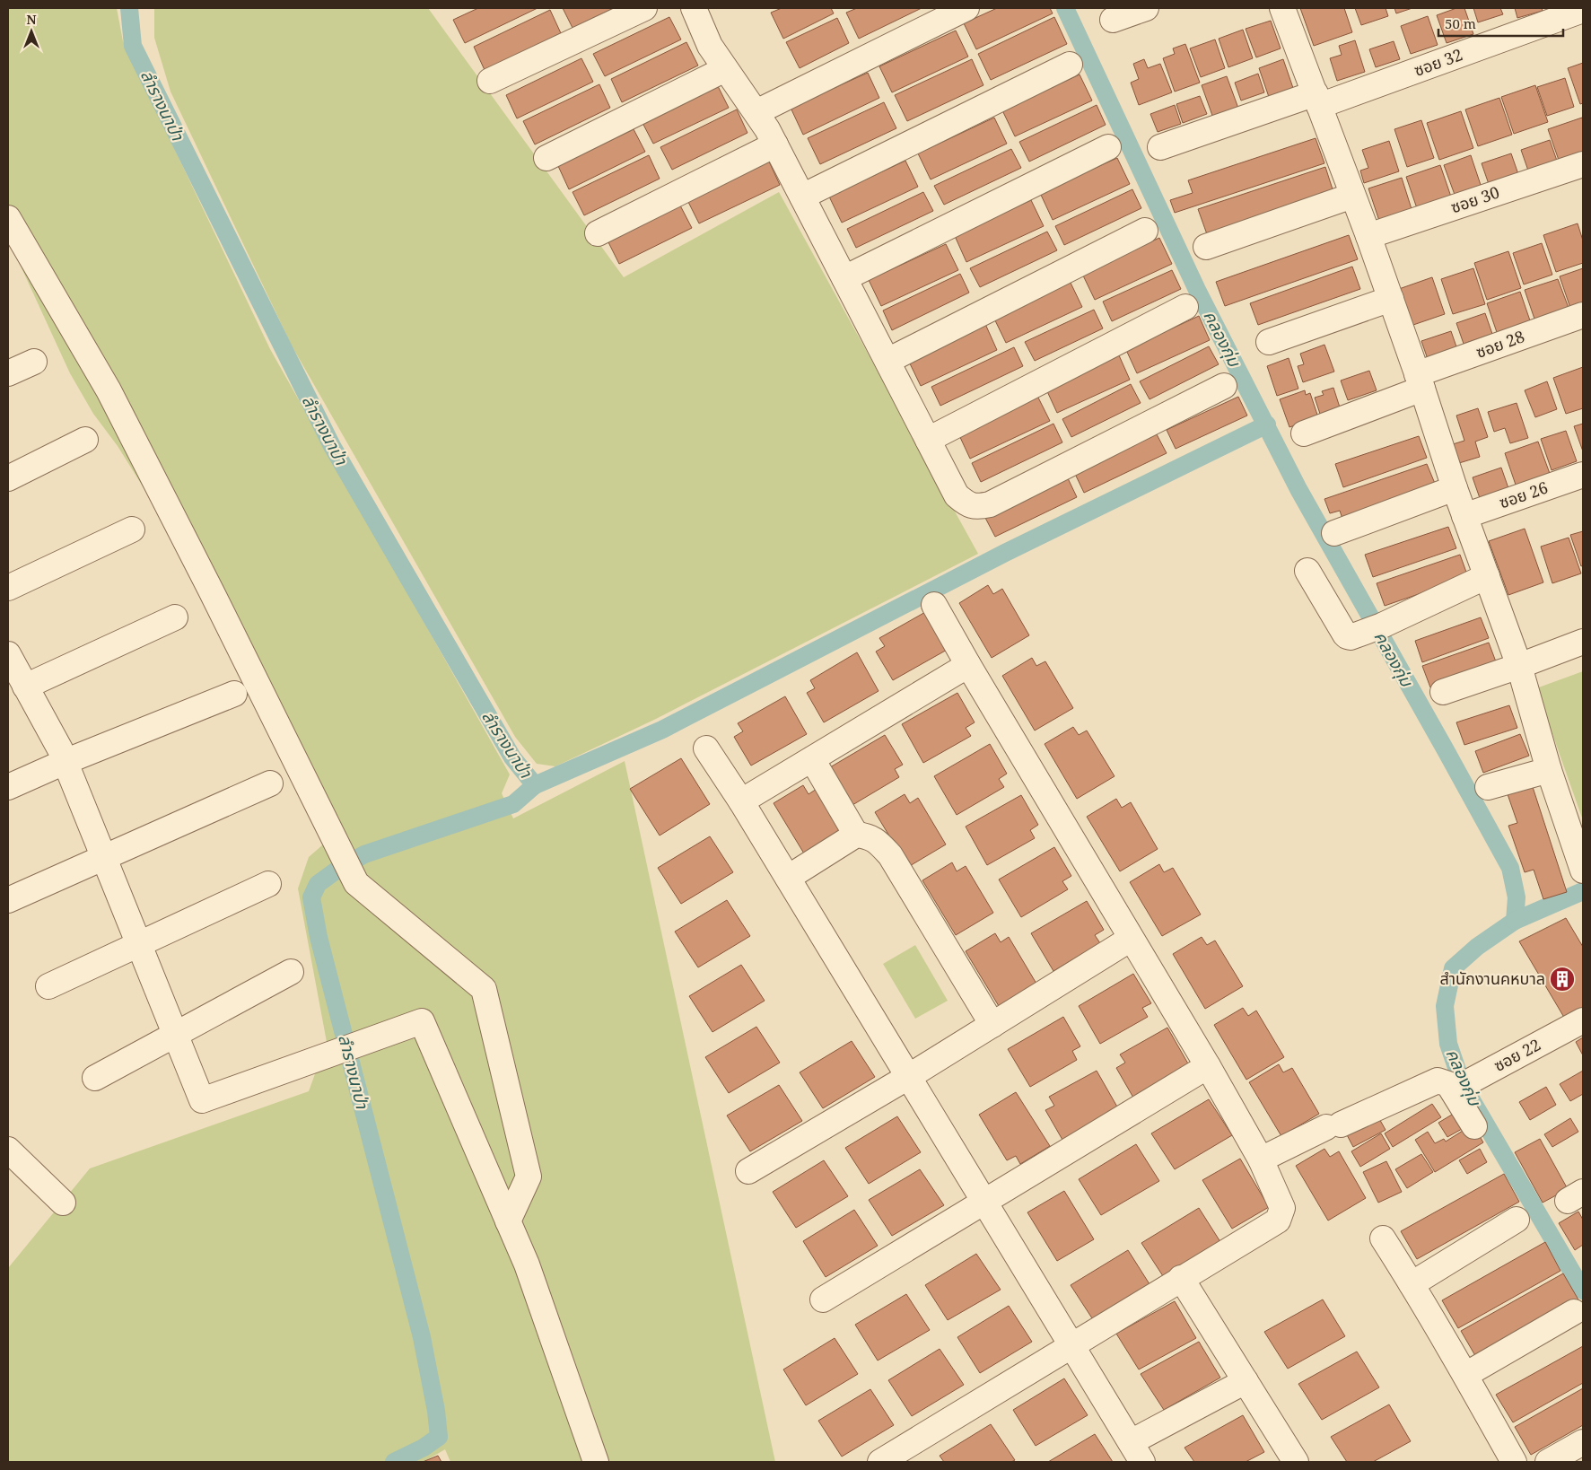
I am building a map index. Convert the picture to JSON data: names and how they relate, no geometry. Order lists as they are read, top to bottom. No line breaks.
{"streets":{"street":["ซอย 32","ซอย 30","ซอย 28","ซอย 26","ซอย 22"]},"water":["ลำรางนาป่า","คลองกุ่ม"],"places":{"building":["สำนักงานคหบาล"]},"scale_bar":"50 m","north":"top"}
